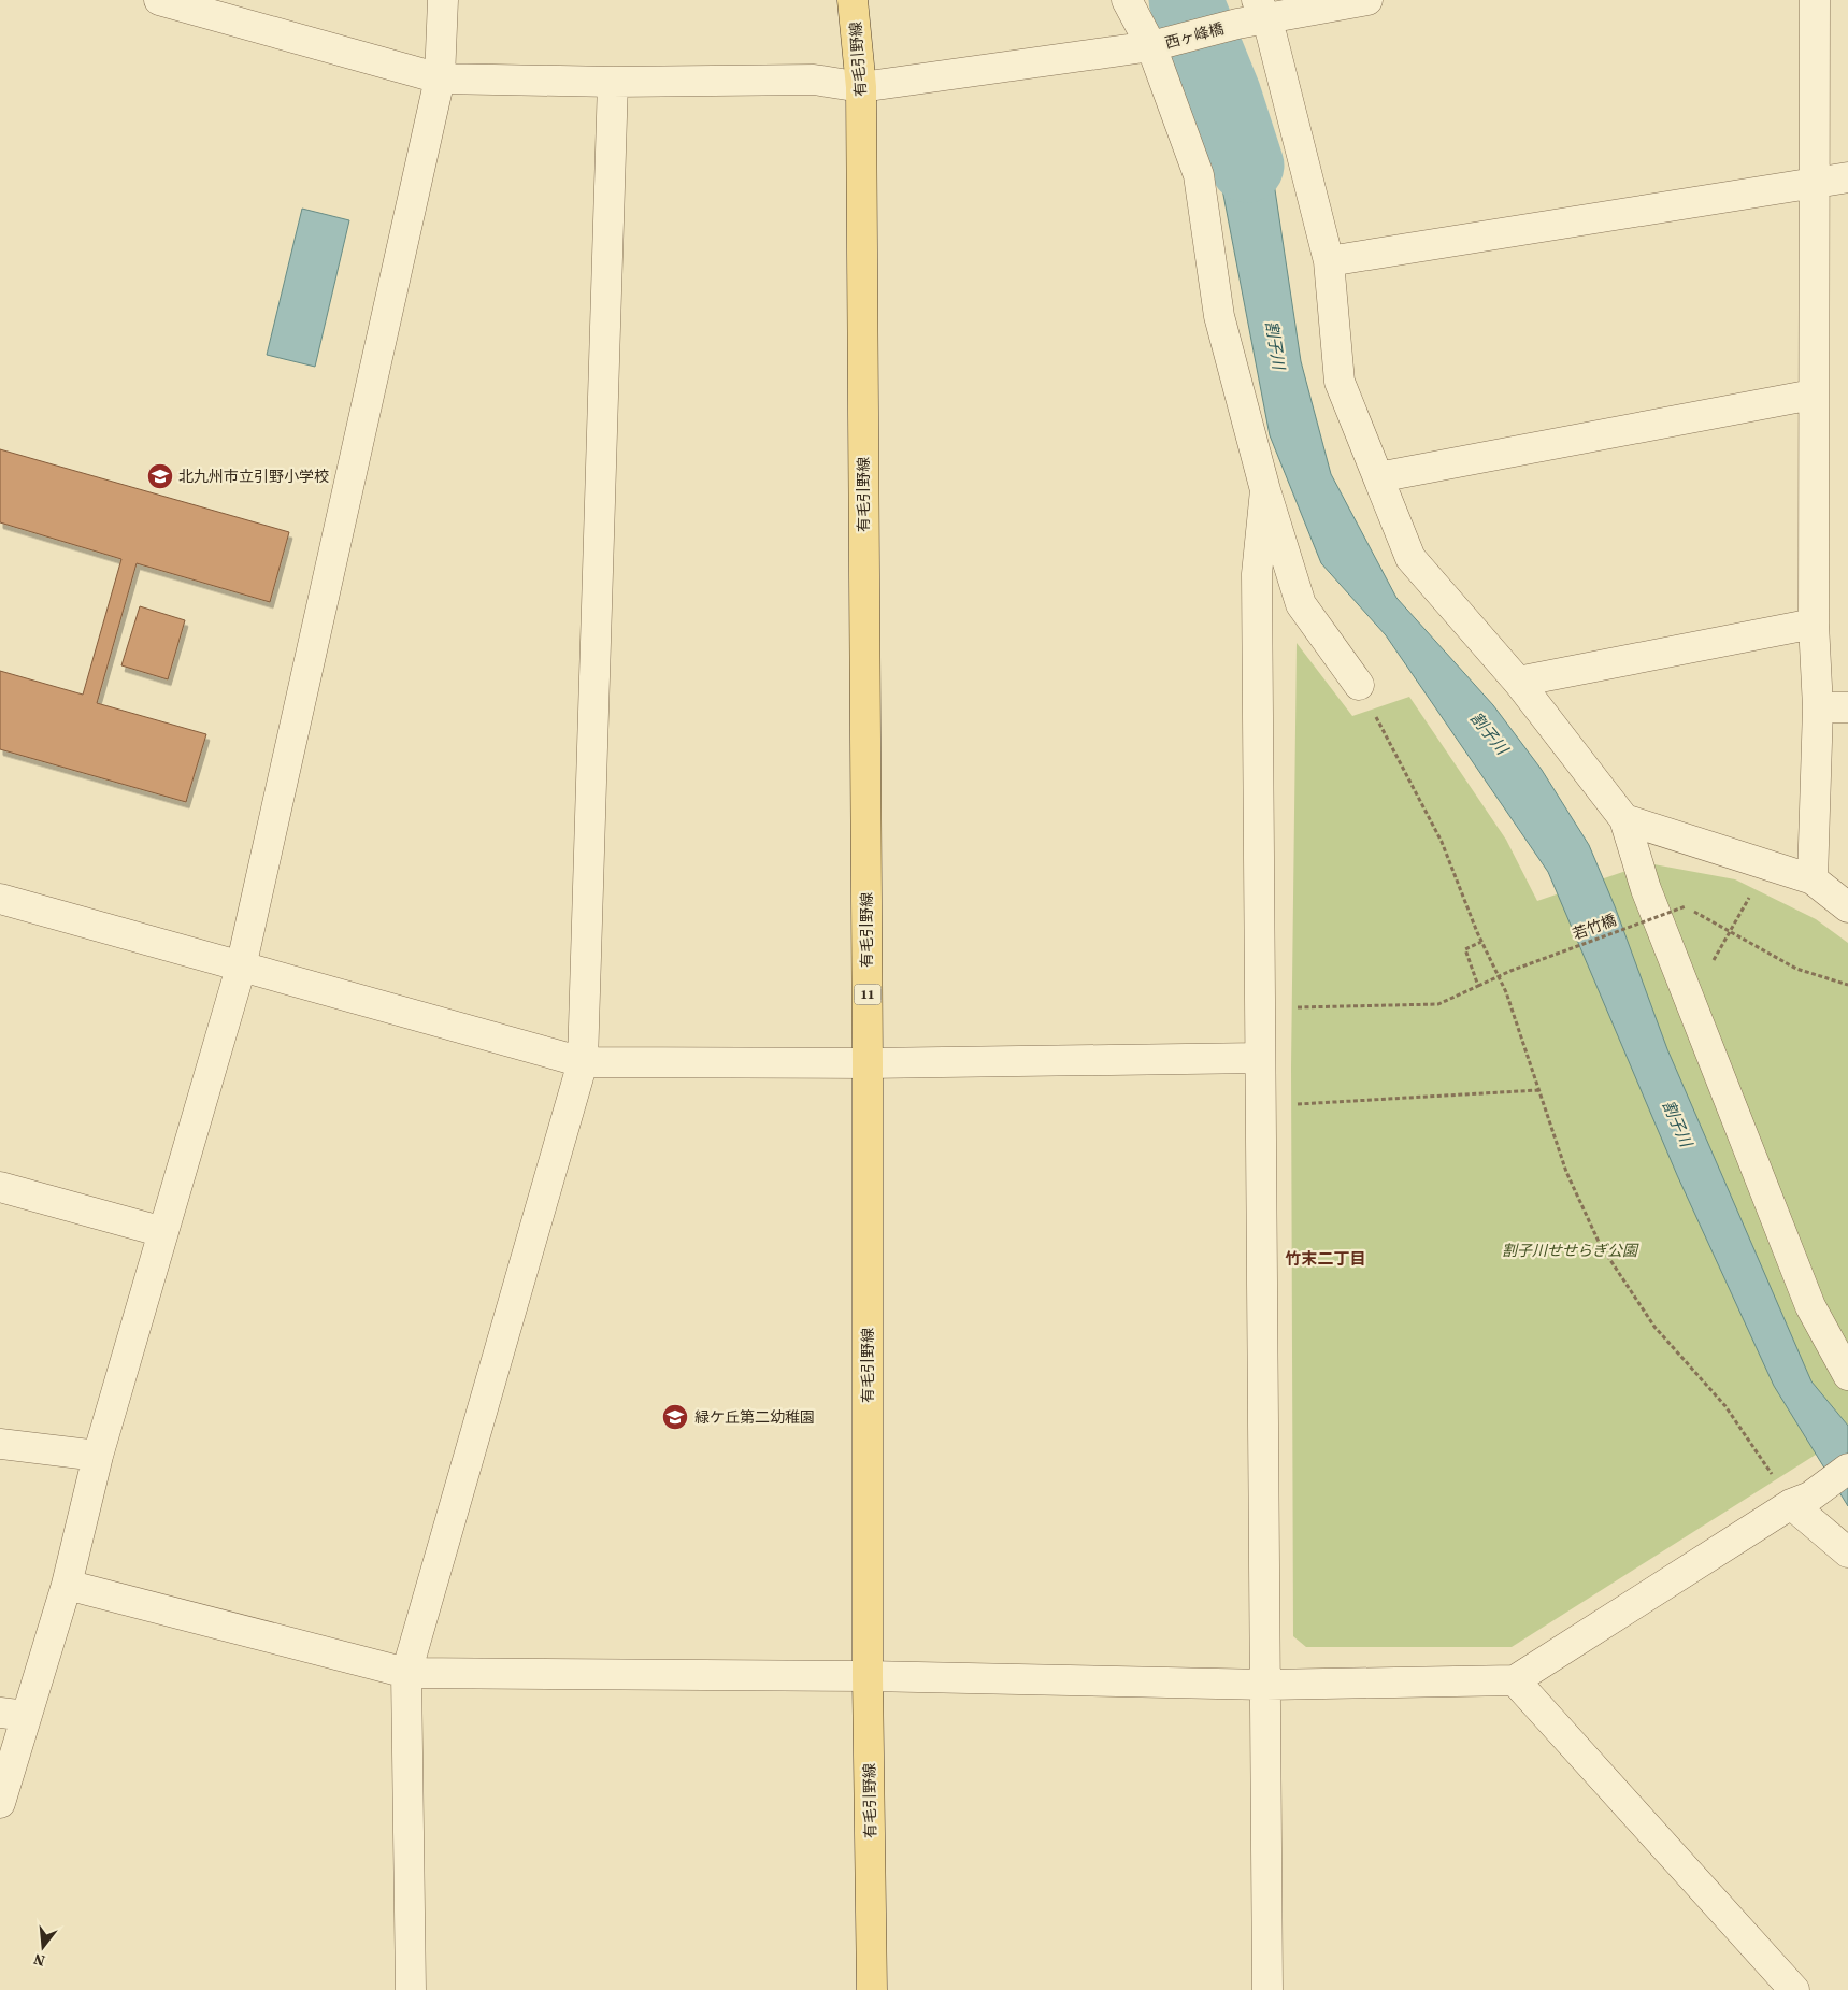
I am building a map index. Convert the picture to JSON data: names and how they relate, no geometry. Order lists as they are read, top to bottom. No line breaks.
{"streets":{"main road":["有毛引野線","11"],"street":["西ヶ峰橋"],"path":["若竹橋"]},"crossings":[["西ヶ峰橋","有毛引野線"]],"districts":["竹末二丁目"],"water":["割子川"],"parks":["割子川せせらぎ公園"],"places":{"school or university":["北九州市立引野小学校","緑ケ丘第二幼稚園"]},"north":"bottom"}
